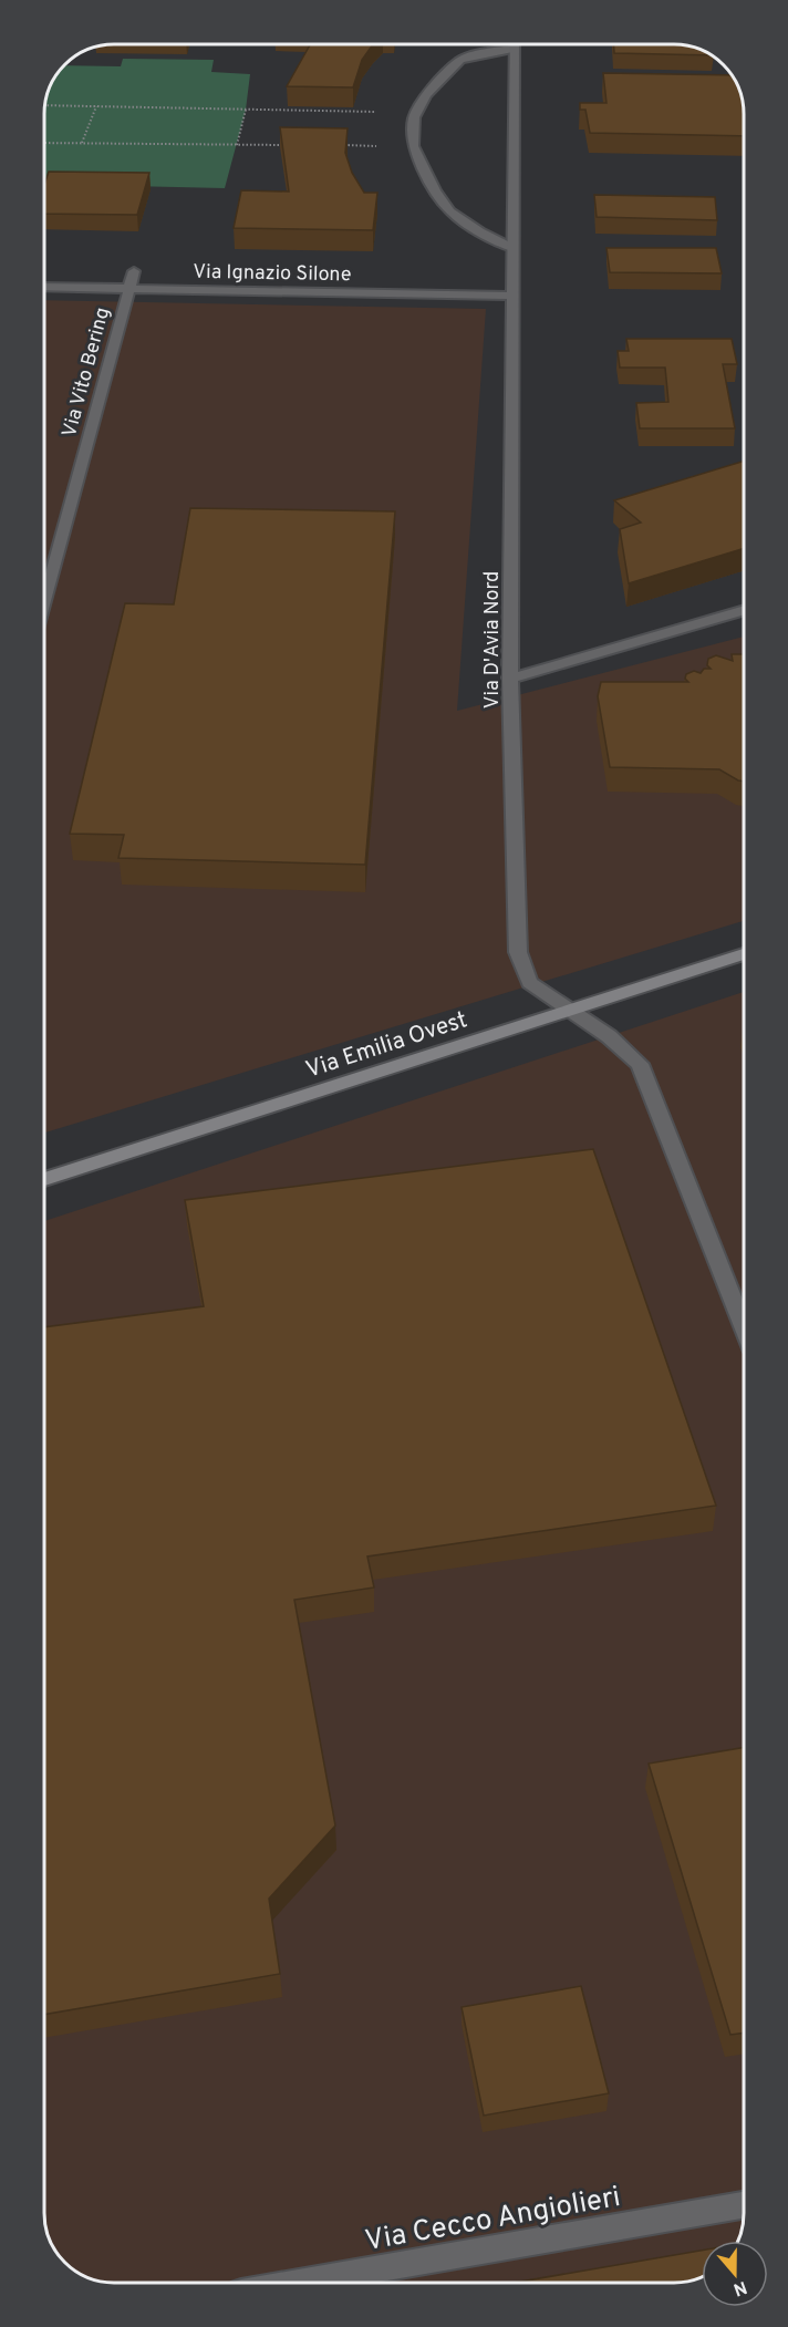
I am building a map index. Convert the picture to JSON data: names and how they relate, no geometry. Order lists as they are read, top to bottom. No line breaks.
{"streets":{"main road":["Via Emilia Ovest"],"street":["Via Ignazio Silone","Via Vito Bering","Via D'Avia Nord","Via Cecco Angiolieri"]},"crossings":[["Via Ignazio Silone","Via Vito Bering"],["Via Ignazio Silone","Via D'Avia Nord"],["Via D'Avia Nord","Via Emilia Ovest"]],"north":"bottom"}
